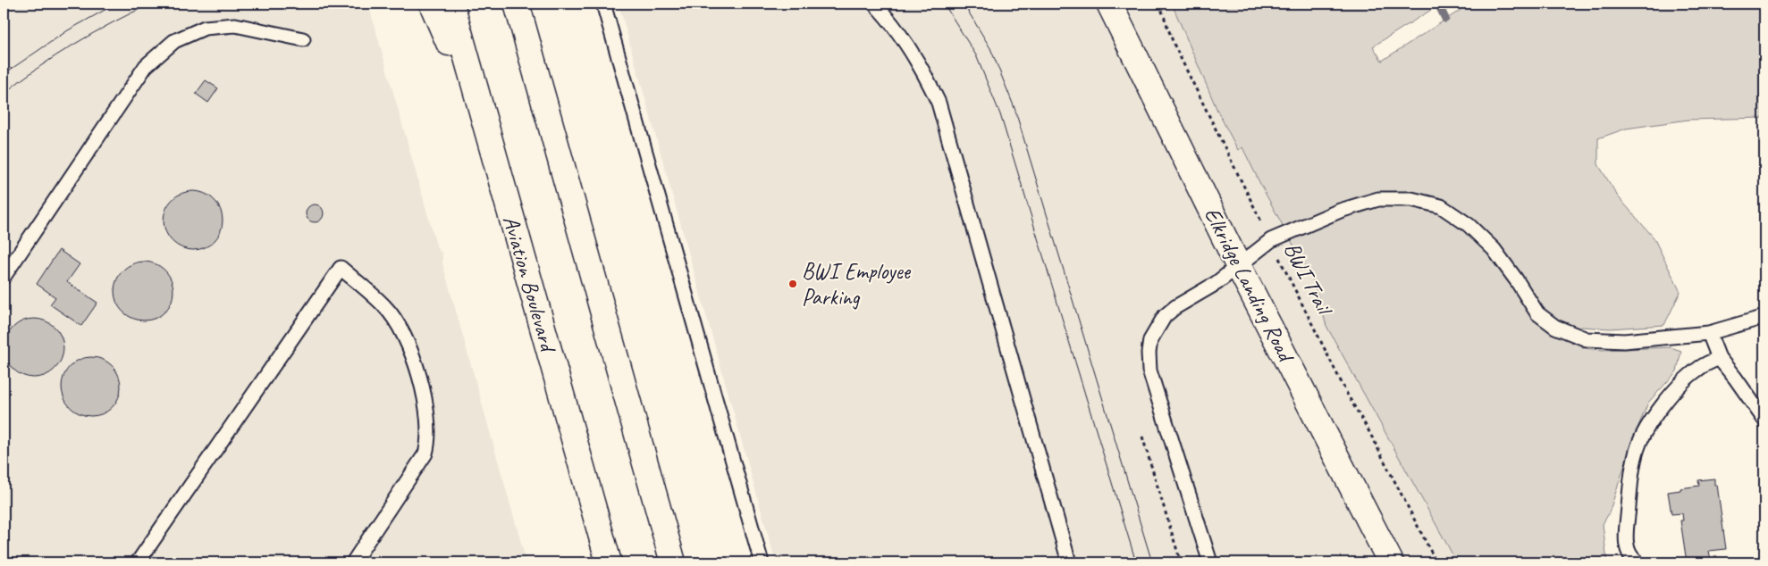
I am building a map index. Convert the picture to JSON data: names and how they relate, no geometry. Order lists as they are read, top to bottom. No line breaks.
{"streets":{"main road":["Aviation Boulevard","Elkridge Landing Road"],"path":["BWI Trail"]},"places":["BWI Employee Parking"]}
